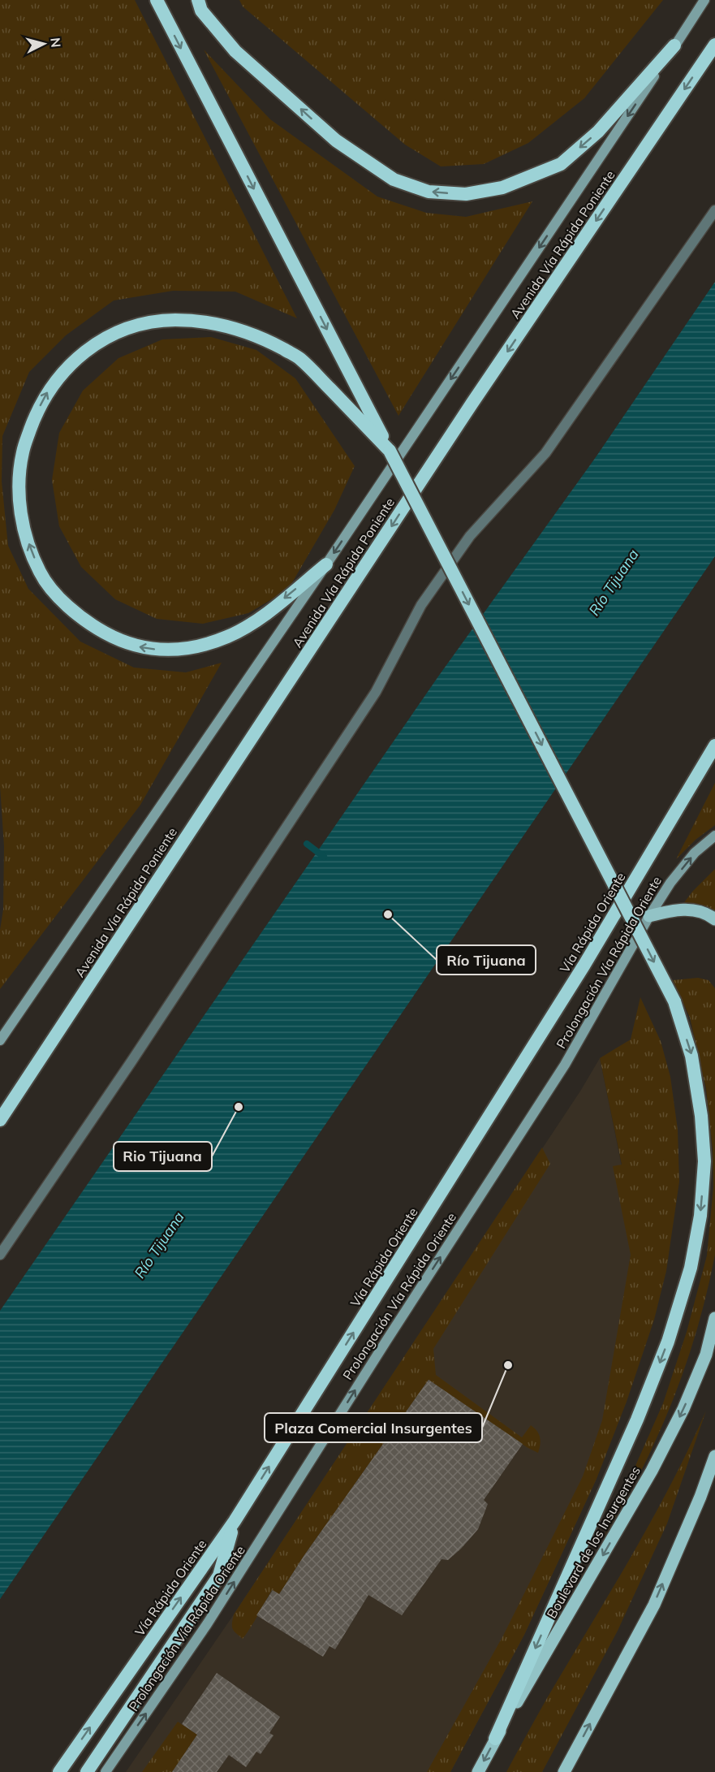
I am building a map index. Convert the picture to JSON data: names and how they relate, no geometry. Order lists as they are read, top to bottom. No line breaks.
{"streets":{"highway":["Avenida Vía Rápida Poniente","Vía Rápida Oriente"],"main road":["Prolongación Vía Rápida Oriente","Boulevard de los Insurgentes"]},"one_way":["Vía Rápida Oriente","Prolongación Vía Rápida Oriente"],"water":["Río Tijuana"],"places":["Río Tijuana","Rio Tijuana","Plaza Comercial Insurgentes"],"north":"right"}
